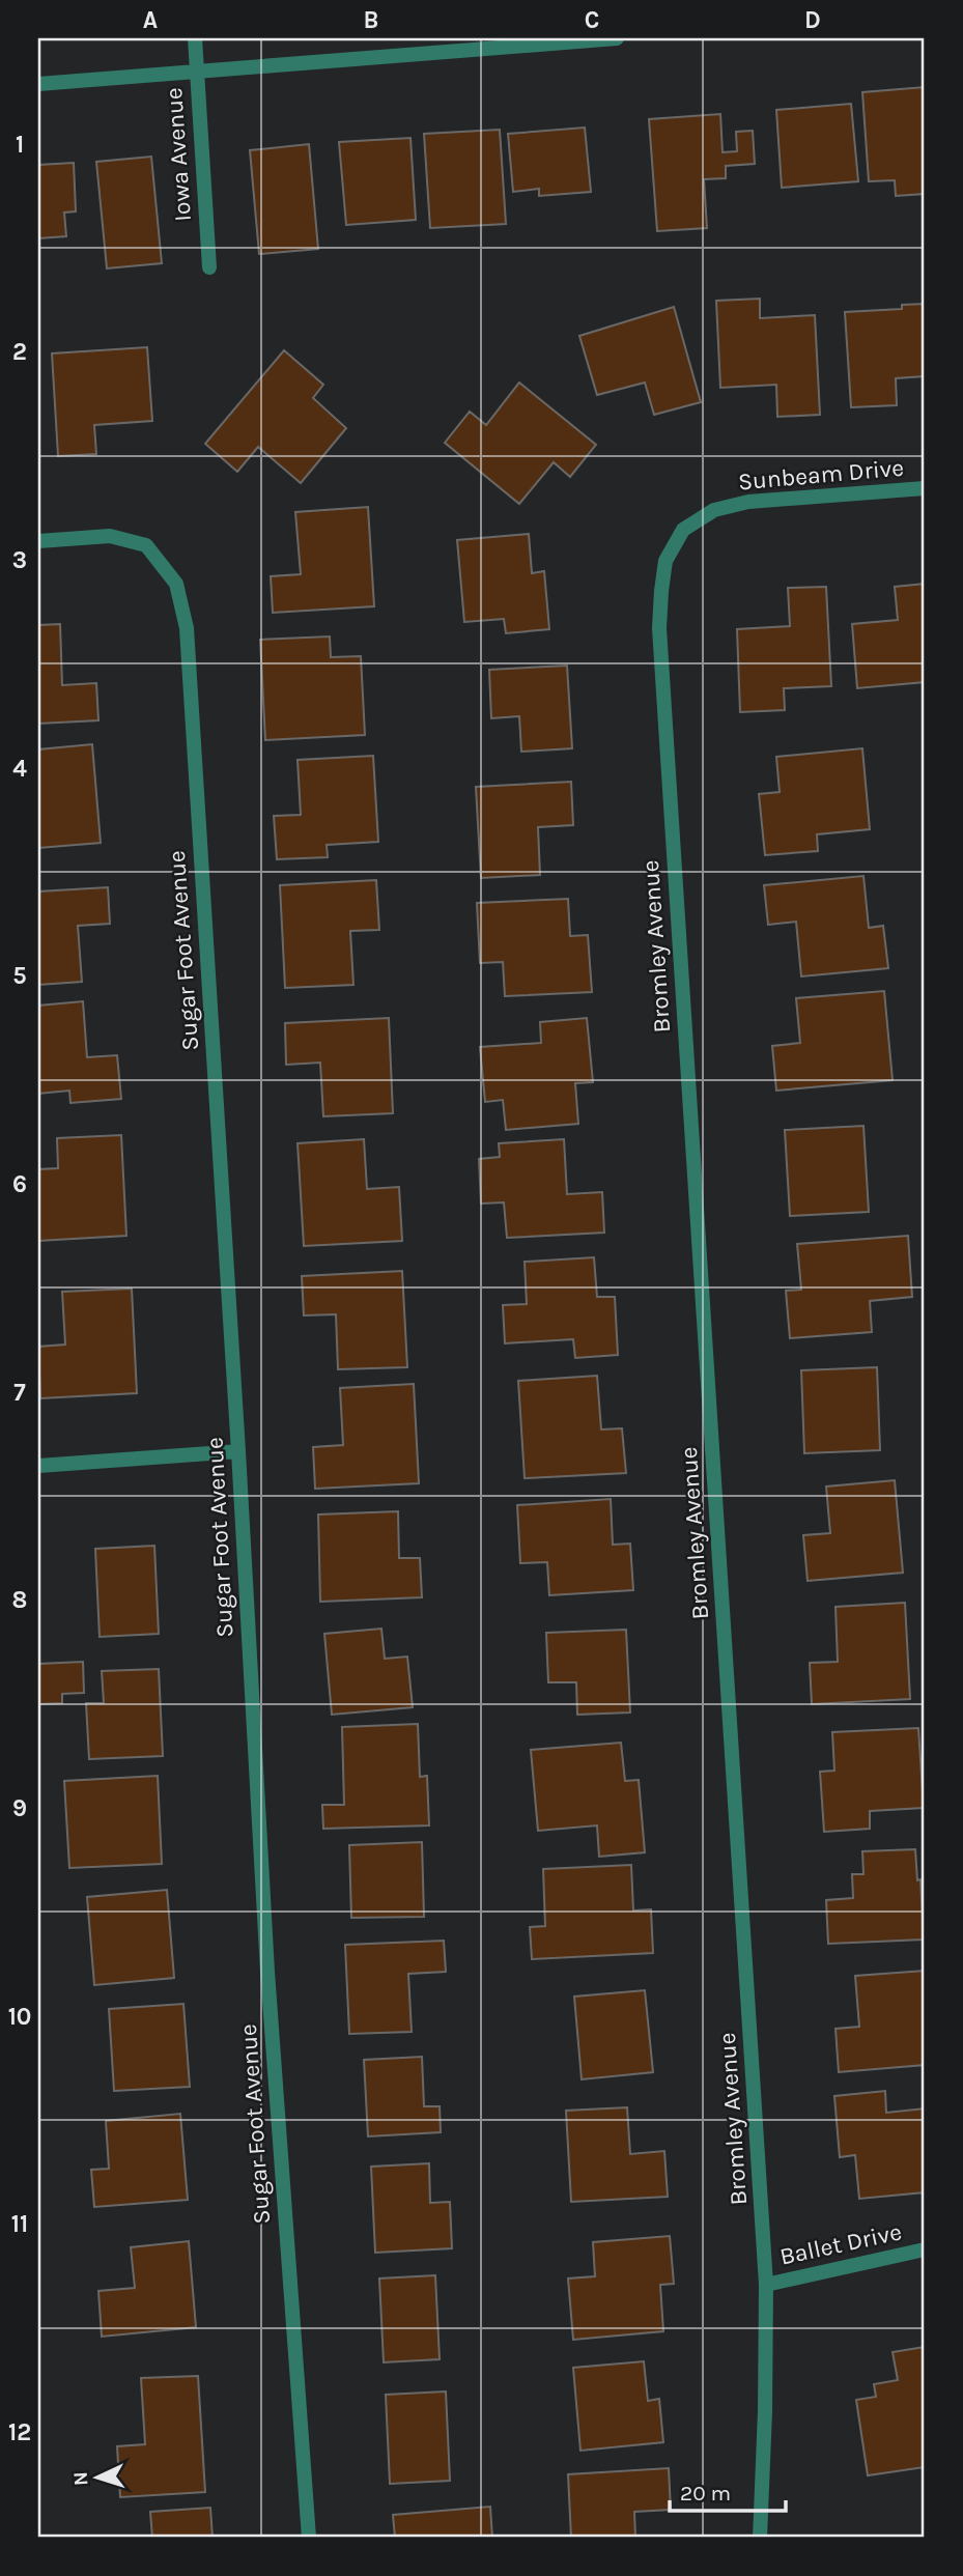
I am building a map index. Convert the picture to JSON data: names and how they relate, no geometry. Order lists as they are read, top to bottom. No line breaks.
{"streets":{"street":["Iowa Avenue","Sunbeam Drive","Bromley Avenue","Sugar Foot Avenue","Ballet Drive"]},"crossings":[["Sunbeam Drive","Bromley Avenue"],["Bromley Avenue","Ballet Drive"]],"scale_bar":"20 m","north":"left","grid":{"columns":["A","B","C","D"],"rows":["1","2","3","4","5","6","7","8","9","10","11","12"]}}
